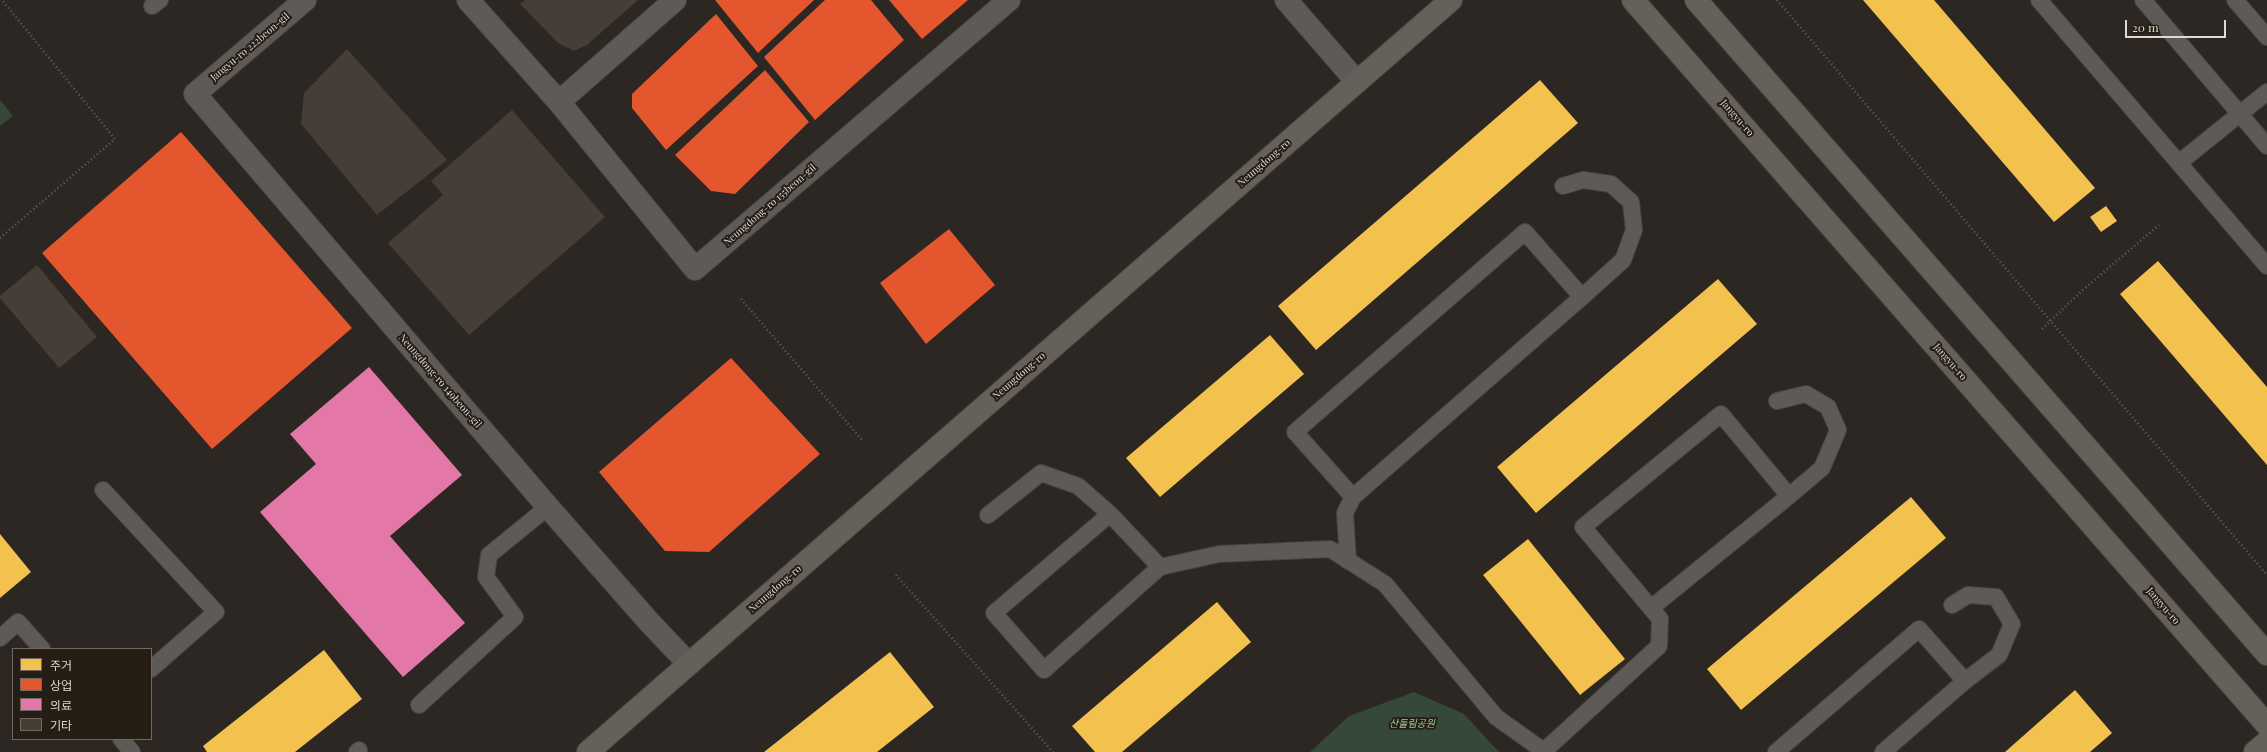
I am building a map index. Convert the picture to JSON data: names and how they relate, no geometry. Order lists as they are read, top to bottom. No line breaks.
{"streets":{"main road":["Jangyu-ro","Neungdong-ro"],"street":["Jangyu-ro 222beon-gil","Neungdong-ro 155beon-gil","Neungdong-ro 149beon-gil"]},"crossings":[["Jangyu-ro 222beon-gil","Neungdong-ro 149beon-gil"],["Neungdong-ro","Neungdong-ro 149beon-gil"]],"parks":["산돌림공원"],"legend":["주거","상업","의료","기타"],"scale_bar":"20 m"}
